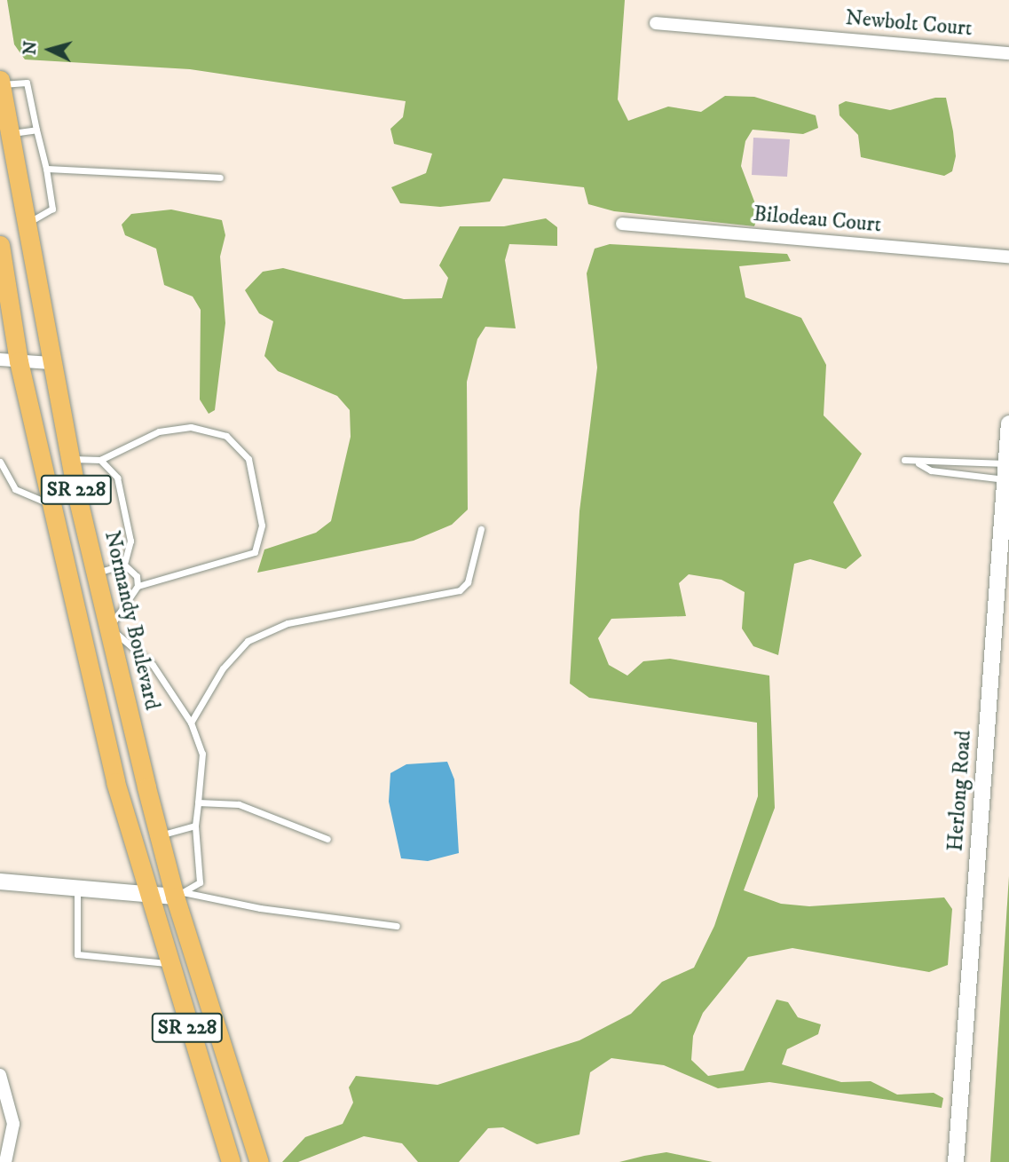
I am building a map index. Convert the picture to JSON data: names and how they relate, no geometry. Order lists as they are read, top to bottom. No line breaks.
{"streets":{"main road":["SR 228","Normandy Boulevard"],"street":["Newbolt Court","Bilodeau Court","Herlong Road"]},"north":"left"}
